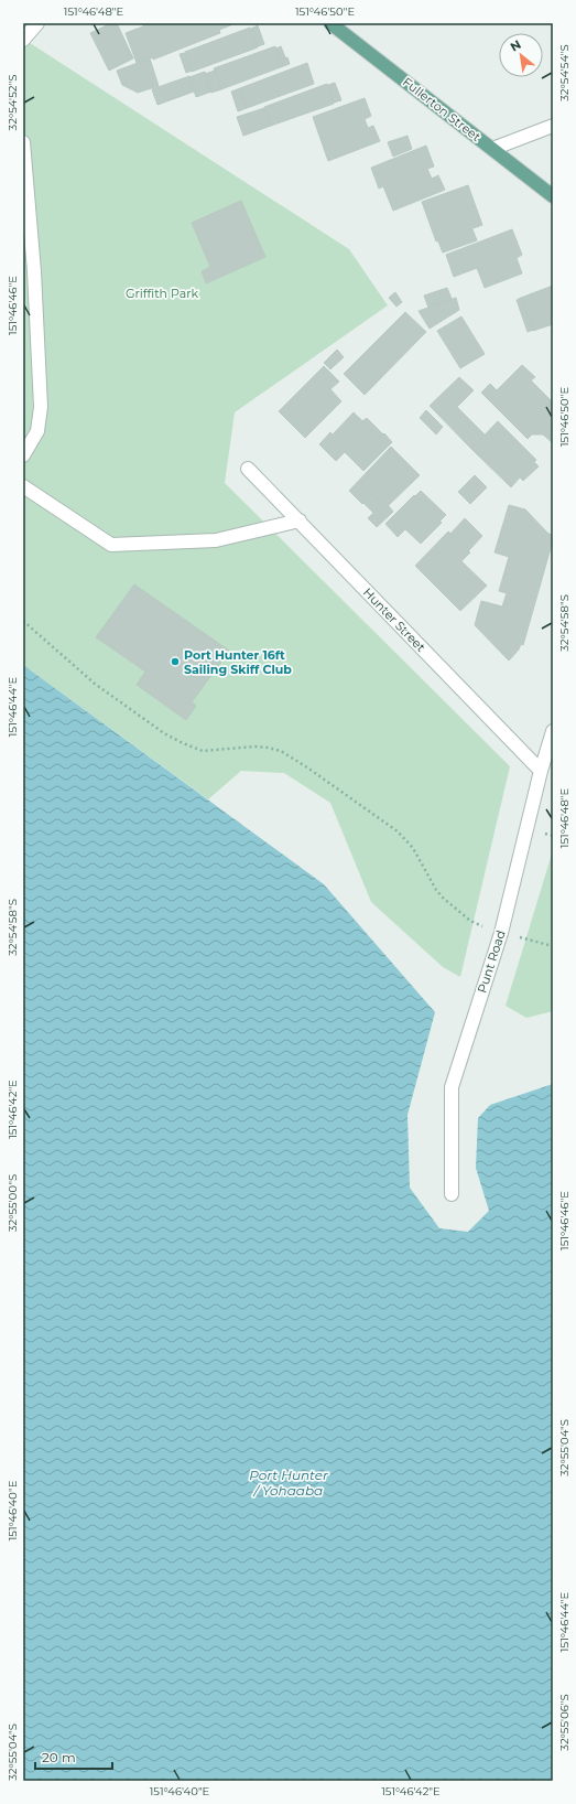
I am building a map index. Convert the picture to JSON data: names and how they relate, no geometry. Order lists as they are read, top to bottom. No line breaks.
{"streets":{"main road":["Fullerton Street"],"street":["Hunter Street","Punt Road"]},"crossings":[["Hunter Street","Punt Road"]],"water":["Port Hunter / Yohaaba"],"parks":["Griffith Park"],"places":["Port Hunter 16ft Sailing Skiff Club"],"scale_bar":"20 m","north":"top left","coordinates":["151°46'48\"E","151°46'50\"E","32°54'54\"S","32°54'52\"S","151°46'46\"E","32°54'58\"S","151°46'44\"E","151°46'42\"E","32°55'00\"S","32°55'04\"S","151°46'40\"E","32°55'06\"S"]}
